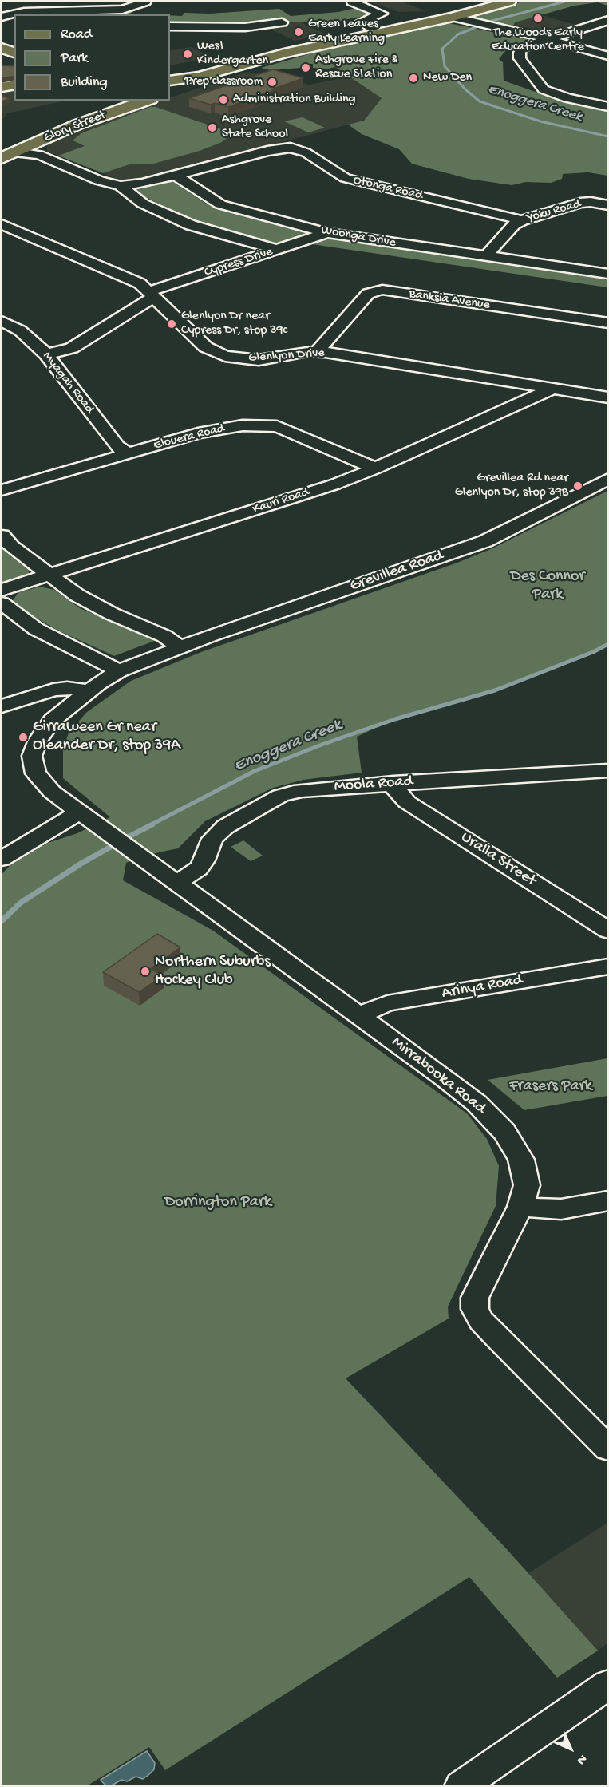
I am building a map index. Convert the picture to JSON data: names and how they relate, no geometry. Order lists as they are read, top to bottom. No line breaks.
{"streets":{"main road":["Glory Street"],"street":["Otonga Road","Yoku Road","Woonga Drive","Cypress Drive","Banksia Avenue","Glenlyon Drive","Myagah Road","Elouera Road","Kauri Road","Grevillea Road","Moola Road","Uralla Street","Arinya Road","Mirrabooka Road"]},"crossings":[["Otonga Road","Yoku Road"],["Otonga Road","Woonga Drive"],["Yoku Road","Woonga Drive"],["Woonga Drive","Cypress Drive"],["Cypress Drive","Glenlyon Drive"],["Cypress Drive","Myagah Road"],["Banksia Avenue","Glenlyon Drive"],["Glenlyon Drive","Kauri Road"],["Myagah Road","Elouera Road"],["Elouera Road","Kauri Road"],["Grevillea Road","Mirrabooka Road"],["Moola Road","Uralla Street"],["Moola Road","Mirrabooka Road"],["Arinya Road","Mirrabooka Road"]],"water":["Enoggera Creek"],"parks":["Des Connor Park","Frasers Park","Dorrington Park"],"places":["The Woods Early Education Centre","Green Leaves Early Learning","West Kindergarten","Ashgrove Fire & Rescue Station","New Den","Prep classroom","Administration Building","Ashgrove State School","Glenlyon Dr near Cypress Dr, stop 39c","Grevillea Rd near Glenlyon Dr, stop 39B","Girraween Gr near Oleander Dr, stop 39A","Northern Suburbs Hockey Club"],"legend":["Road","Park","Building"],"north":"bottom right"}
